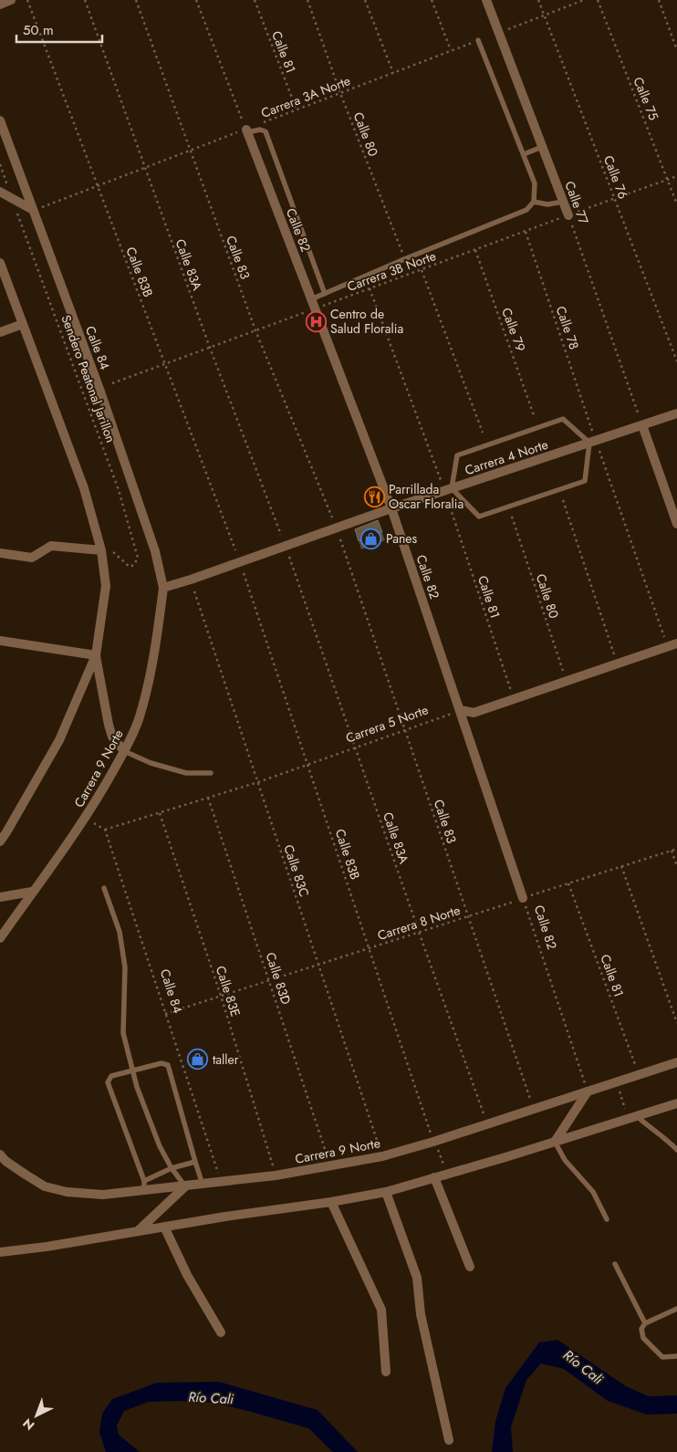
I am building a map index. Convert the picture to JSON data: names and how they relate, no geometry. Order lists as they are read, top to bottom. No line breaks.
{"streets":{"street":["Calle 77","Calle 82","Calle 84","Carrera 4 Norte","Carrera 9 Norte"],"path":["Calle 81","Carrera 3A Norte","Calle 75","Calle 80","Calle 76","Calle 83","Calle 83A","Carrera 3B Norte","Calle 83B","Calle 78","Calle 79","Sendero Peatonal Jarillon","Carrera 5 Norte","Calle 83C","Carrera 8 Norte","Calle 83D","Calle 83E"]},"crossings":[["Calle 81","Carrera 3A Norte"],["Calle 81","Carrera 9 Norte"],["Calle 81","Carrera 8 Norte"],["Carrera 3A Norte","Calle 80"],["Carrera 3A Norte","Calle 82"],["Carrera 3A Norte","Calle 83"],["Carrera 3A Norte","Calle 83A"],["Carrera 3A Norte","Calle 83B"],["Carrera 3A Norte","Calle 84"],["Calle 75","Carrera 3B Norte"],["Calle 80","Carrera 3B Norte"],["Calle 76","Carrera 3B Norte"],["Calle 77","Carrera 3B Norte"],["Calle 82","Carrera 3B Norte"],["Calle 82","Carrera 4 Norte"],["Calle 82","Carrera 5 Norte"],["Calle 82","Carrera 9 Norte"],["Calle 82","Carrera 8 Norte"],["Calle 83","Carrera 3B Norte"],["Calle 83","Carrera 5 Norte"],["Calle 83","Carrera 9 Norte"],["Calle 83","Carrera 8 Norte"],["Calle 83A","Carrera 3B Norte"],["Calle 83A","Carrera 5 Norte"],["Calle 83A","Carrera 9 Norte"],["Calle 83A","Carrera 8 Norte"],["Carrera 3B Norte","Calle 83B"],["Carrera 3B Norte","Calle 78"],["Carrera 3B Norte","Calle 79"],["Calle 83B","Carrera 5 Norte"],["Calle 83B","Carrera 9 Norte"],["Calle 83B","Carrera 8 Norte"],["Calle 84","Carrera 4 Norte"],["Calle 84","Carrera 5 Norte"],["Calle 84","Carrera 9 Norte"],["Calle 84","Carrera 8 Norte"],["Carrera 4 Norte","Carrera 9 Norte"],["Carrera 5 Norte","Calle 83C"],["Carrera 5 Norte","Calle 83D"],["Carrera 5 Norte","Calle 83E"],["Carrera 9 Norte","Calle 83C"],["Carrera 9 Norte","Calle 83D"],["Carrera 9 Norte","Calle 83E"],["Calle 83C","Carrera 8 Norte"],["Carrera 8 Norte","Calle 83D"],["Carrera 8 Norte","Calle 83E"]],"water":["Río Cali"],"places":{"hospital":["Centro de Salud Floralia"],"restaurant":["Parrillada Oscar Floralia"],"shop":["Panes","taller"]},"scale_bar":"50 m","north":"bottom left"}
